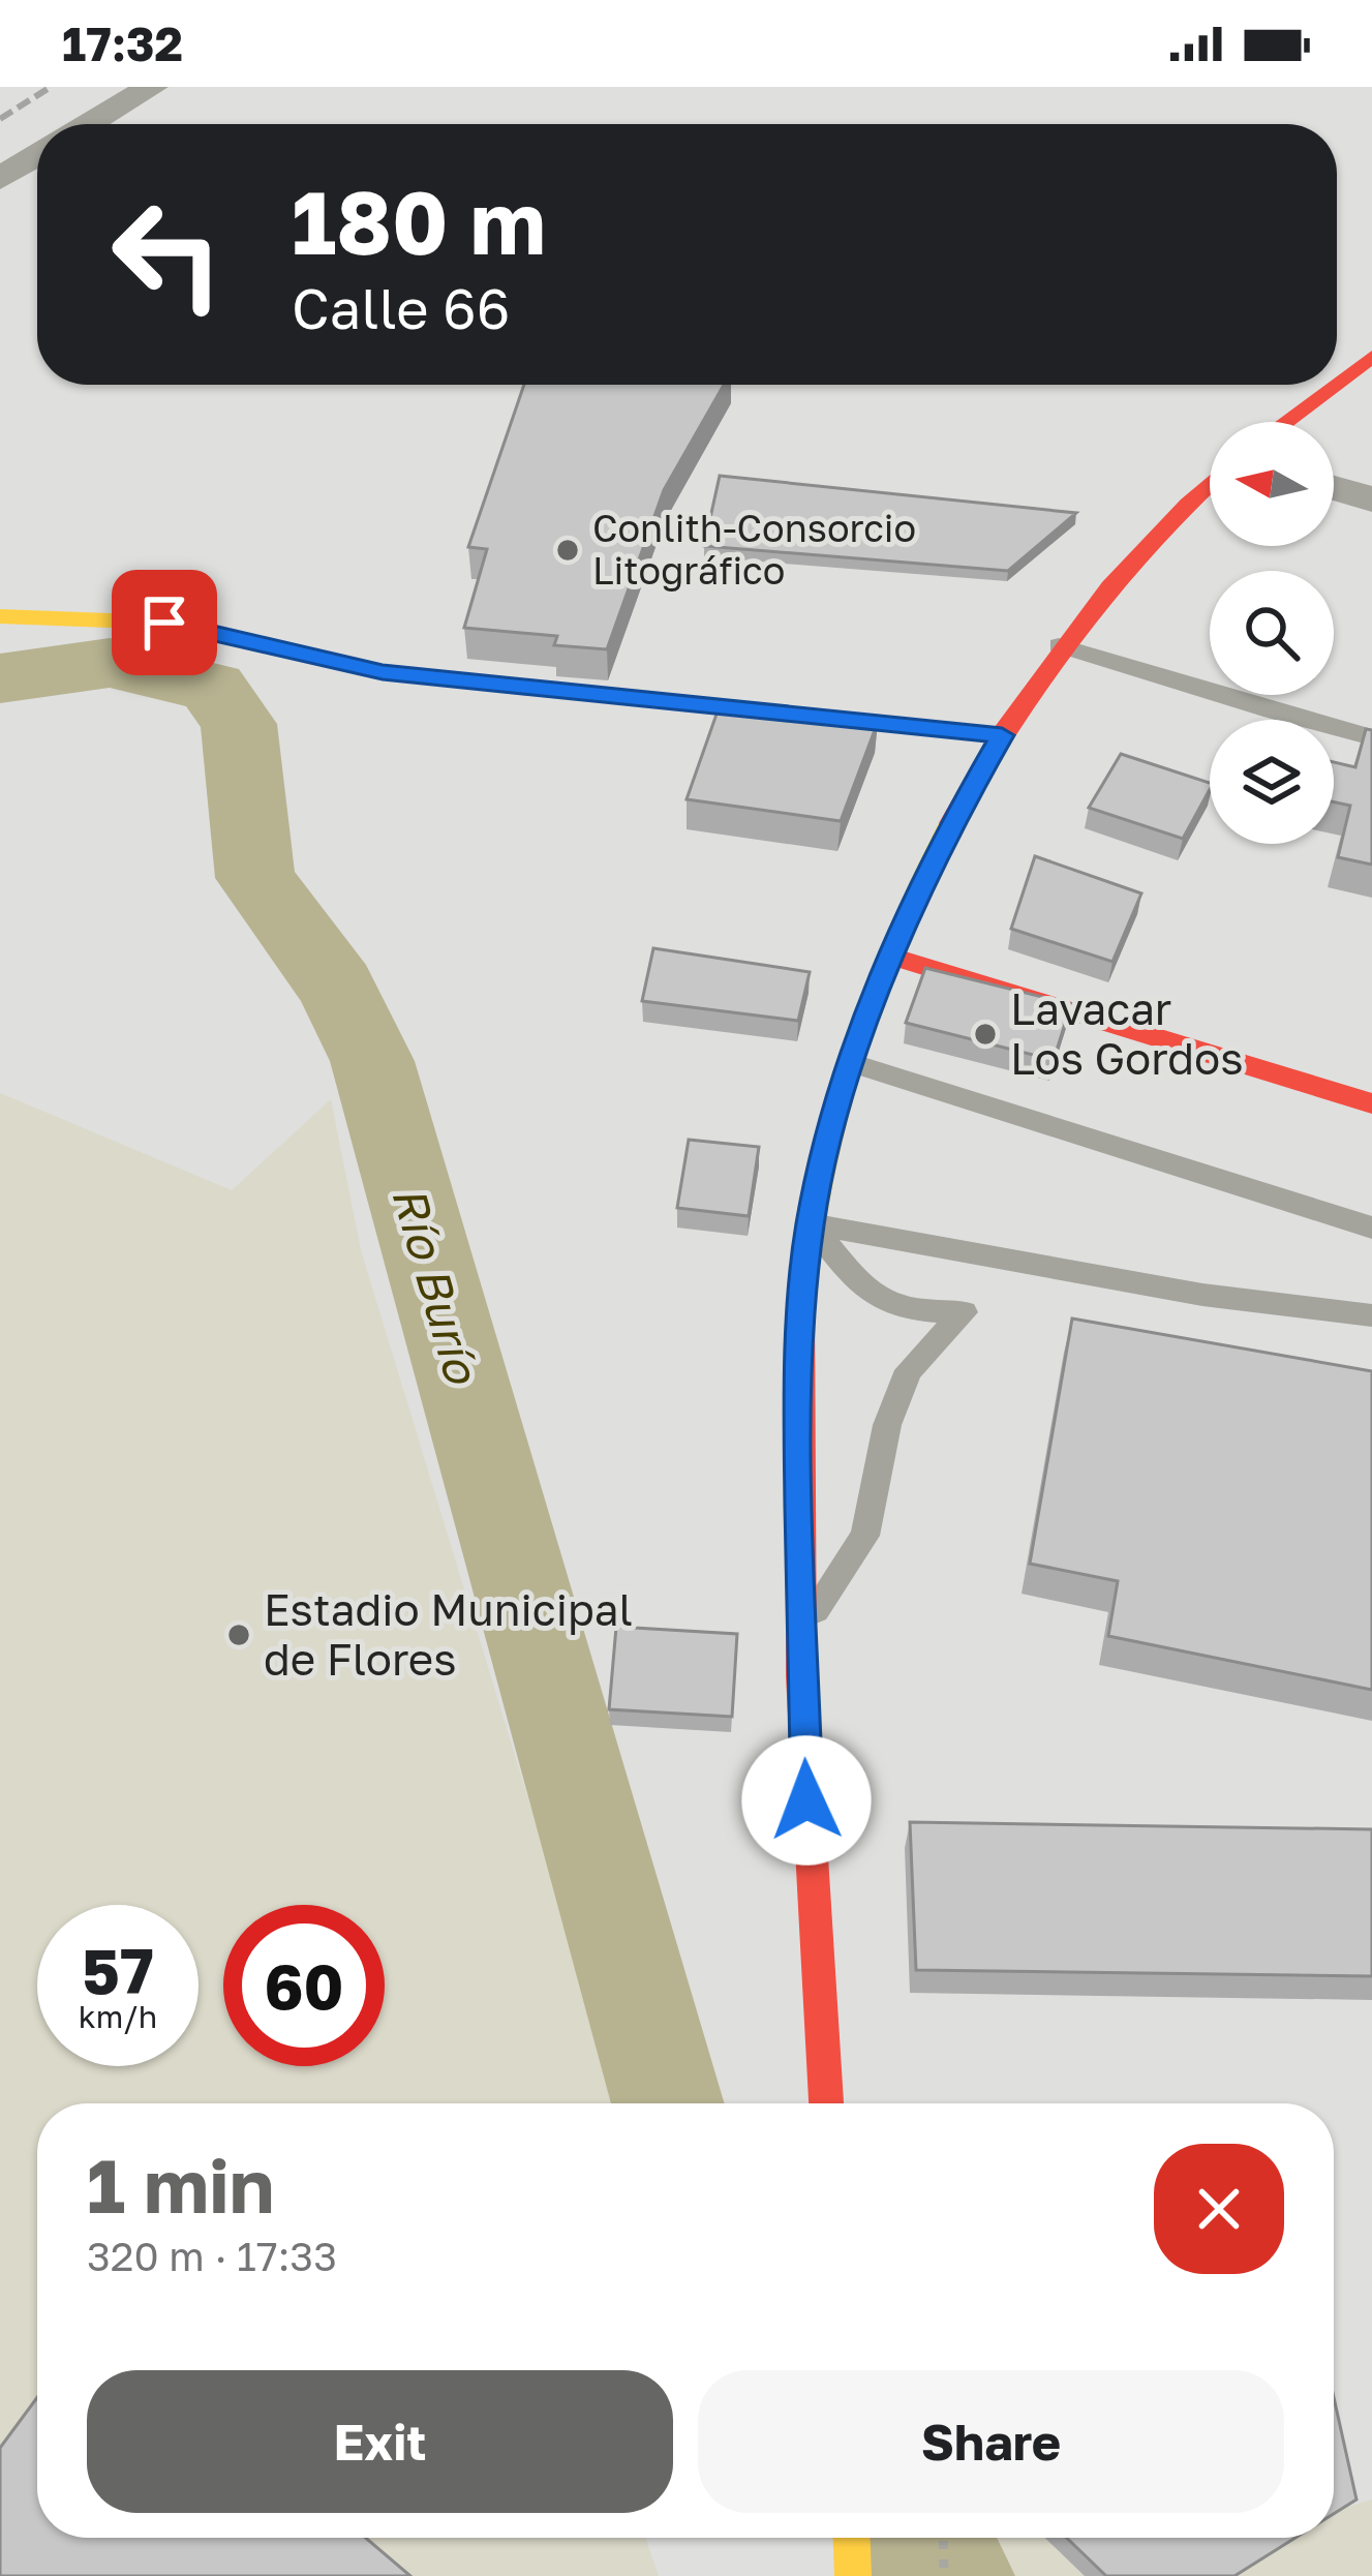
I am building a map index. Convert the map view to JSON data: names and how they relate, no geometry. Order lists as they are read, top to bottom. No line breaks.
{"water":["Río Burío"],"places":["Conlith-Consorcio Litográfico","Lavacar Los Gordos","Estadio Municipal de Flores"],"north":"left","page":{"status":"17:32","turn":["180 m","Calle 66"],"speed":"57 km/h","limit":"60","heading":["1 min","320 m · 17:33"],"buttons":["Exit","Share"]}}
